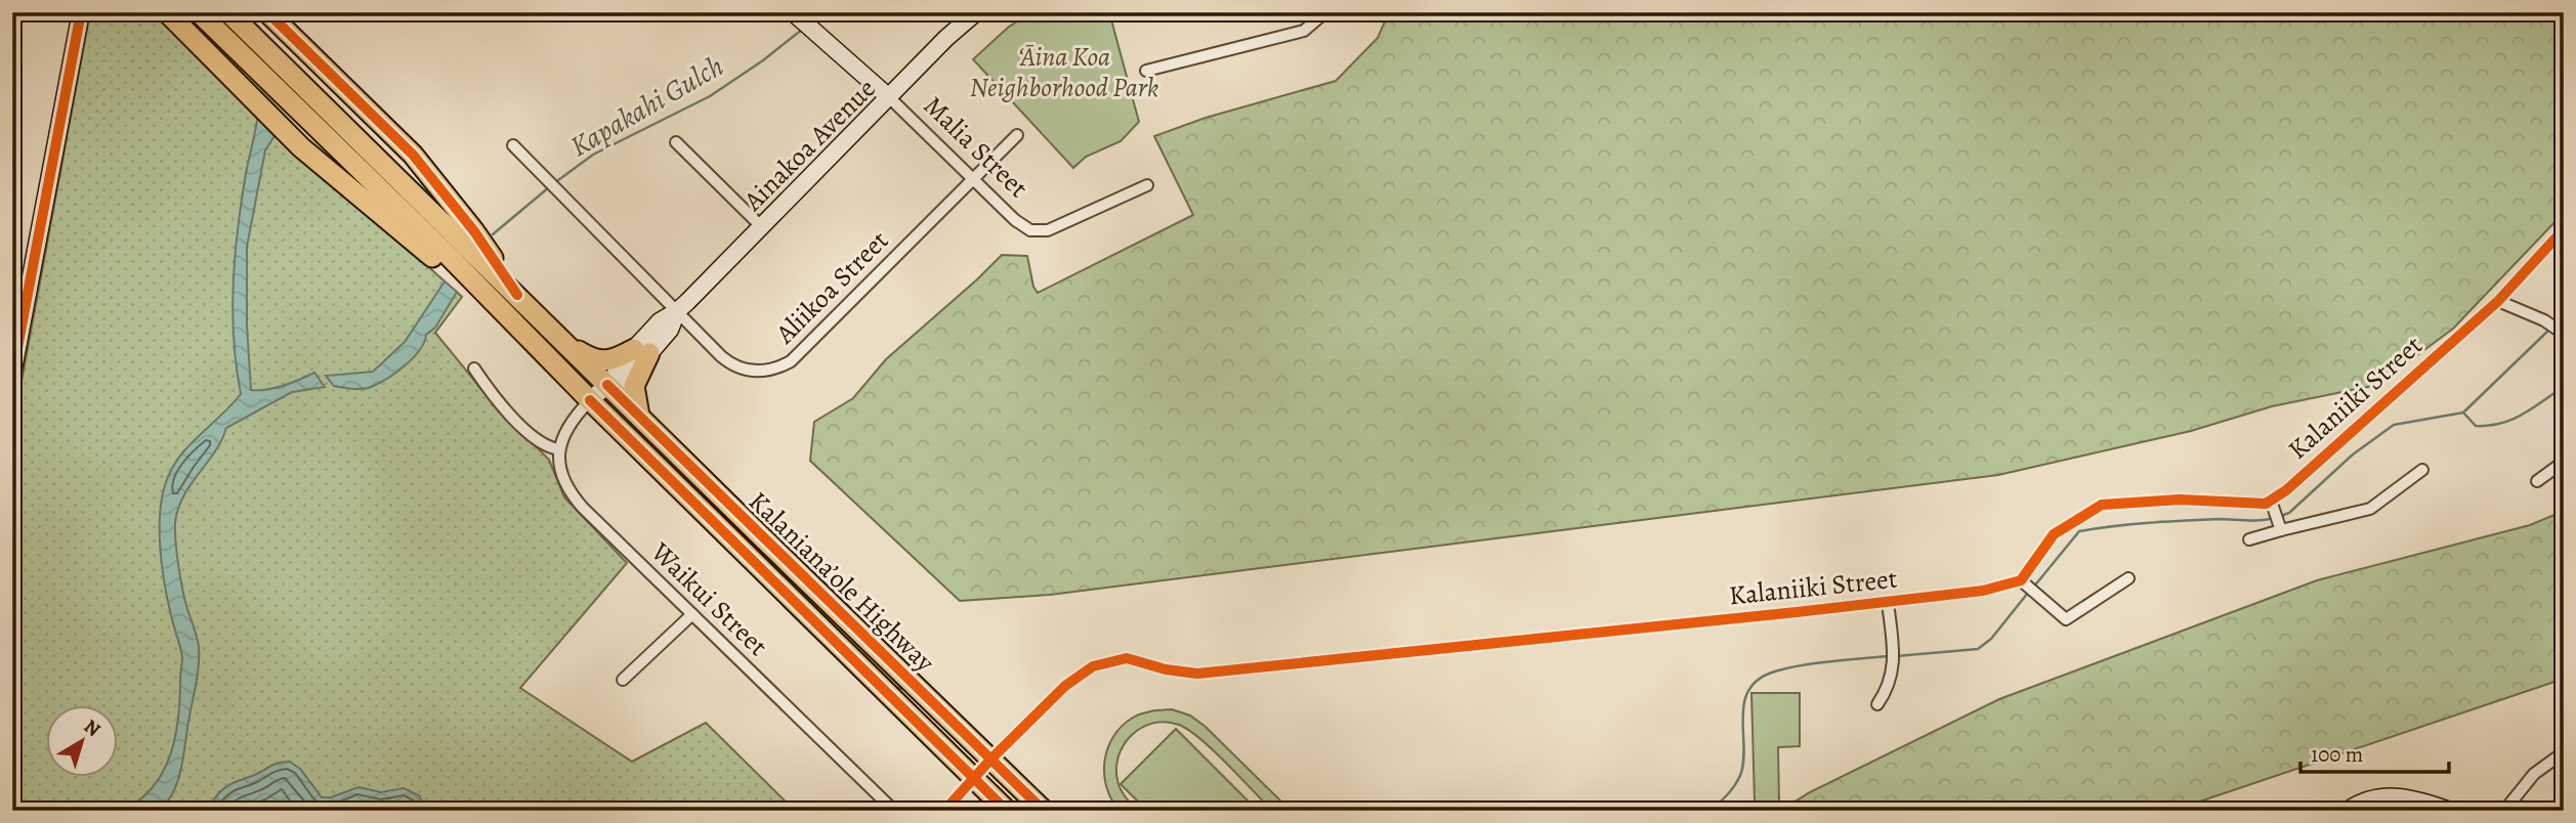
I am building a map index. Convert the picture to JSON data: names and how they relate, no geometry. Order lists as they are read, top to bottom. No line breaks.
{"streets":{"highway":["Kalaniana’ole Highway"],"street":["Ainakoa Avenue","Malia Street","Aliikoa Street","Kalaniiki Street","Waikui Street"]},"crossings":[["Ainakoa Avenue","Malia Street"],["Ainakoa Avenue","Aliikoa Street"],["Ainakoa Avenue","Kalaniana’ole Highway"],["Malia Street","Aliikoa Street"],["Kalaniiki Street","Kalaniana’ole Highway"]],"water":["Kapakahi Gulch"],"parks":["‘Āina Koa Neighborhood Park"],"scale_bar":"100 m","north":"top right"}
